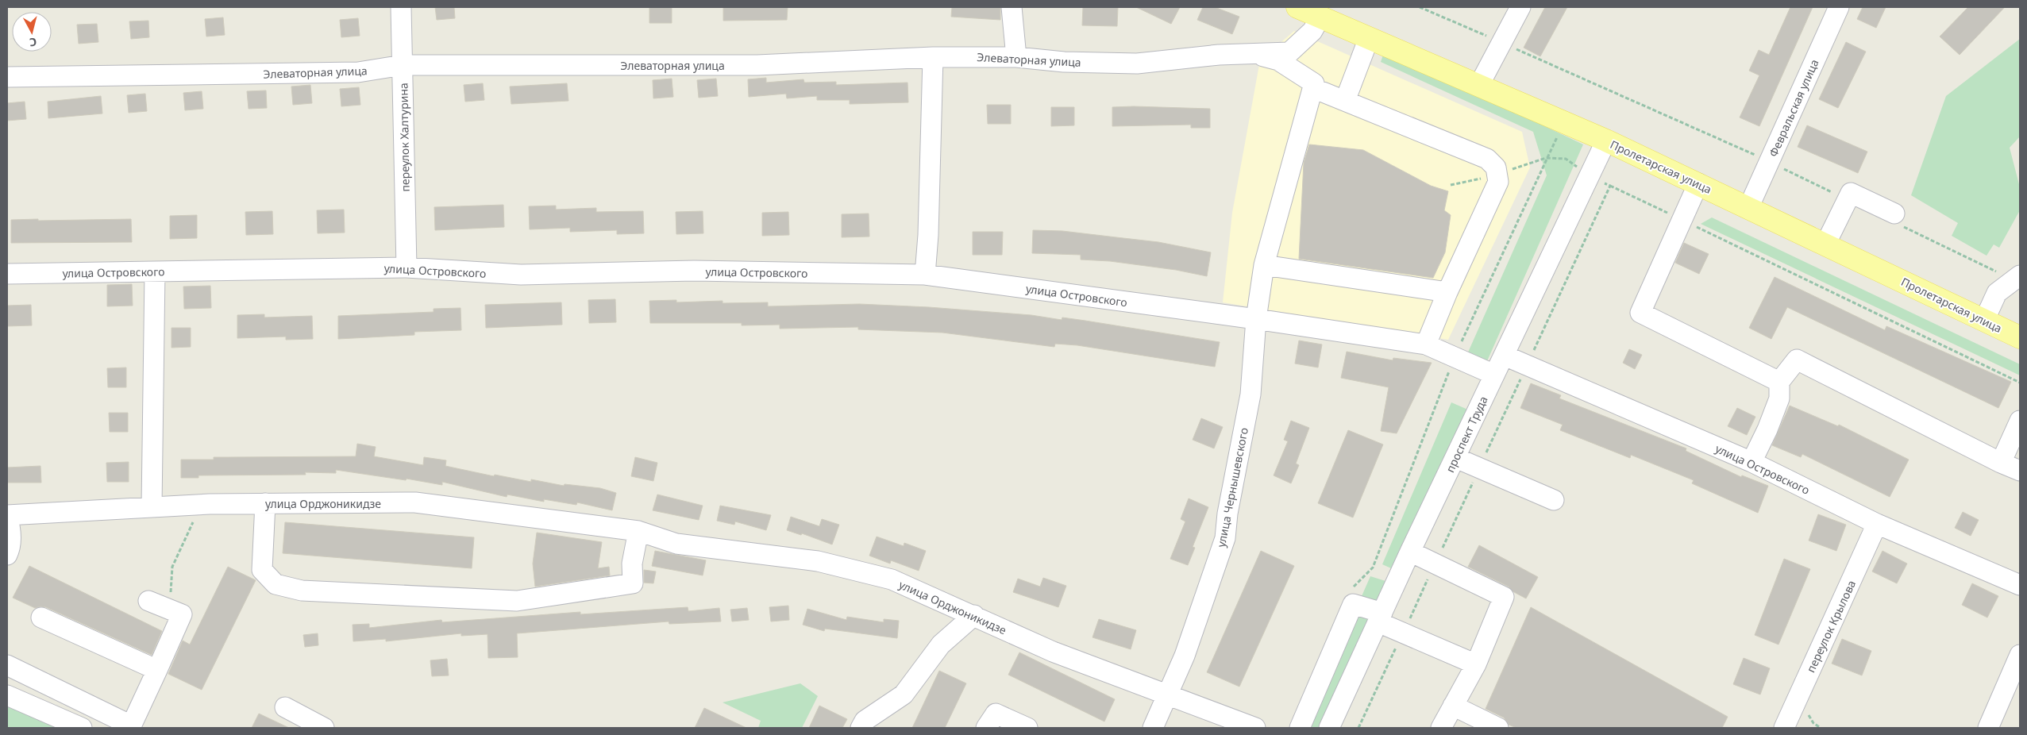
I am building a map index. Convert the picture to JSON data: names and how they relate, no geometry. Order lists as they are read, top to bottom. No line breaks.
{"streets":{"main road":["Пролетарская улица"],"street":["Элеваторная улица","Февральская улица","переулок Халтурина","улица Островского","проспект Труда","улица Чернышевского","улица Орджоникидзе","переулок Крылова"]},"crossings":[["Элеваторная улица","переулок Халтурина"],["Элеваторная улица","Пролетарская улица"],["Февральская улица","Пролетарская улица"],["переулок Халтурина","улица Островского"],["Пролетарская улица","проспект Труда"],["улица Островского","проспект Труда"],["улица Островского","улица Чернышевского"],["улица Островского","переулок Крылова"],["улица Чернышевского","улица Орджоникидзе"]],"north":"bottom"}
